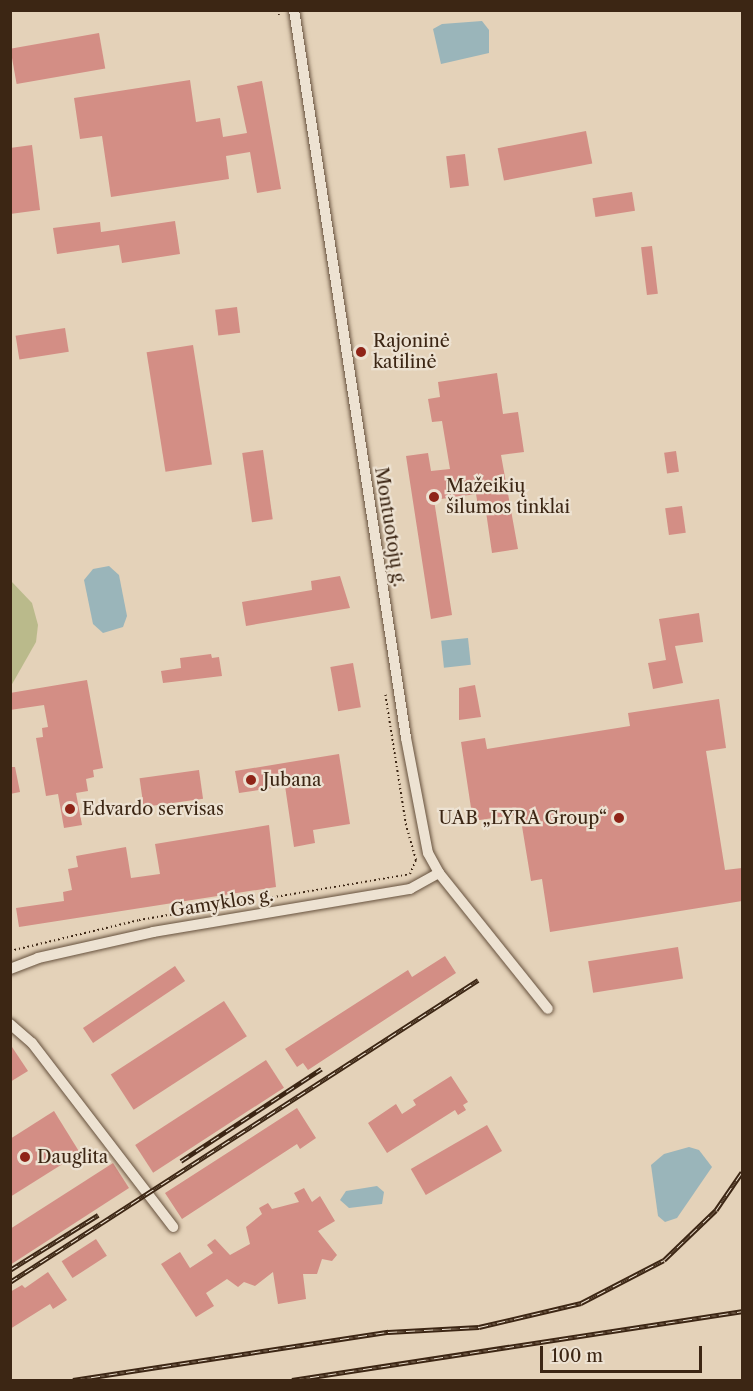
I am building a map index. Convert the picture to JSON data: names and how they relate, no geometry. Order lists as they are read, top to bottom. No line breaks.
{"streets":{"street":["Montuotojų g.","Gamyklos g."]},"crossings":[["Montuotojų g.","Gamyklos g."]],"places":["Rajoninė katilinė","Mažeikių šilumos tinklai","Jubana","Edvardo servisas","UAB „LYRA Group“","Dauglita"],"scale_bar":"100 m"}
